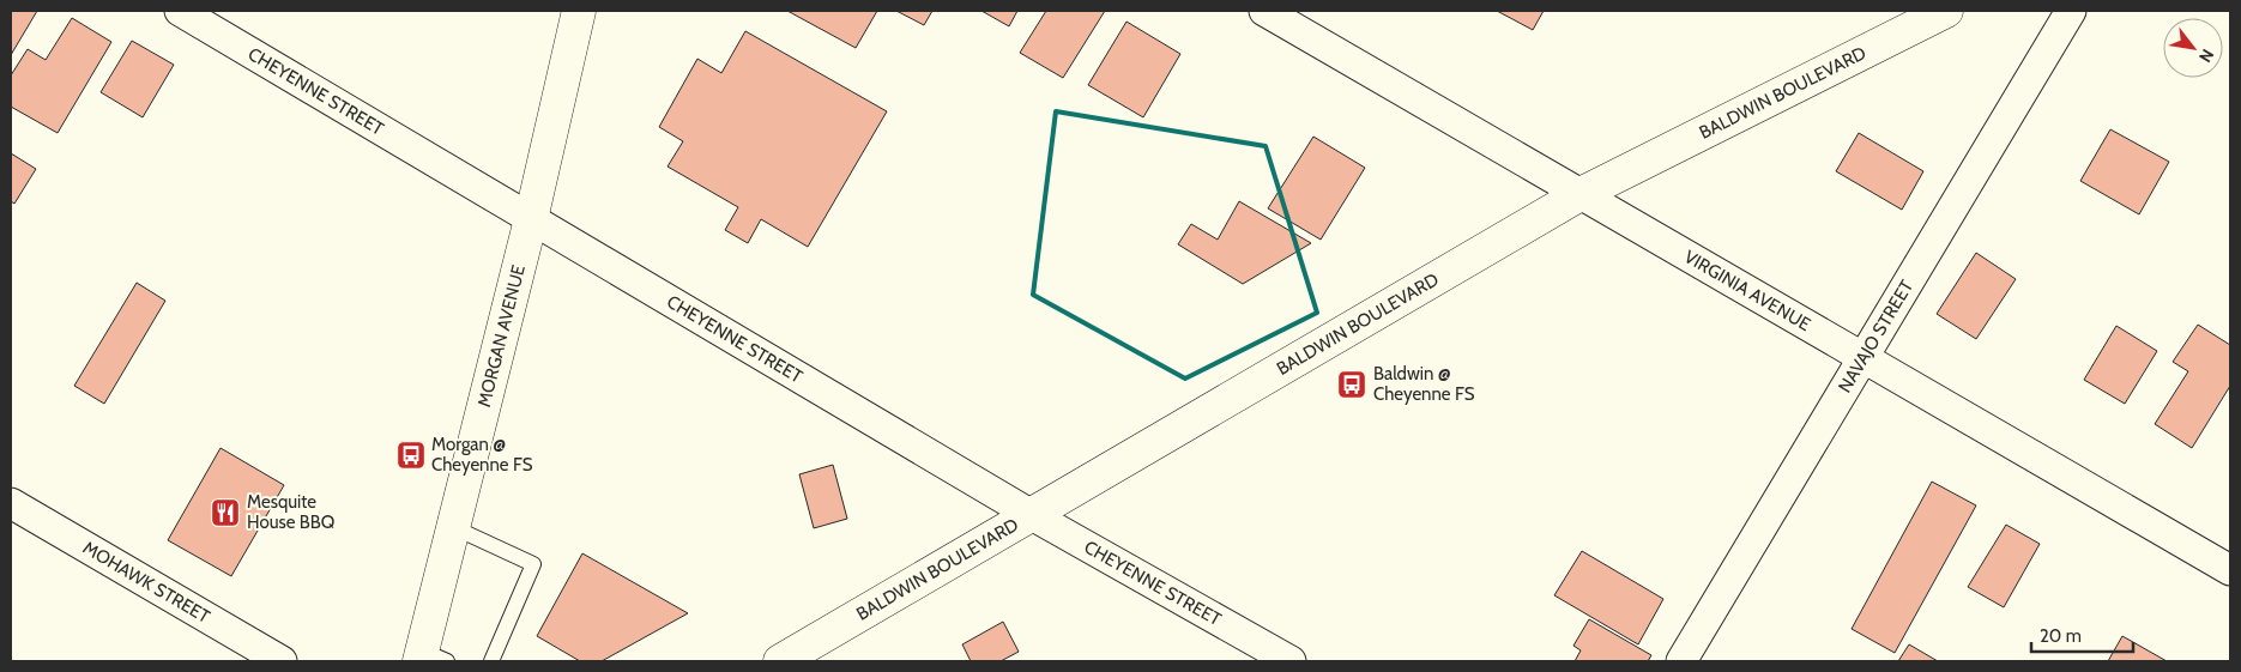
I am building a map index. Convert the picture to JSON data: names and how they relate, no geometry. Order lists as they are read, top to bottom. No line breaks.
{"streets":{"main road":["BALDWIN BOULEVARD","MORGAN AVENUE"],"street":["CHEYENNE STREET","VIRGINIA AVENUE","NAVAJO STREET","MOHAWK STREET"]},"crossings":[["CHEYENNE STREET","BALDWIN BOULEVARD"],["CHEYENNE STREET","MORGAN AVENUE"],["BALDWIN BOULEVARD","VIRGINIA AVENUE"],["VIRGINIA AVENUE","NAVAJO STREET"]],"places":{"bus stop":["Baldwin @ Cheyenne FS","Morgan @ Cheyenne FS"],"restaurant":["Mesquite House BBQ"]},"scale_bar":"20 m","north":"bottom right"}
